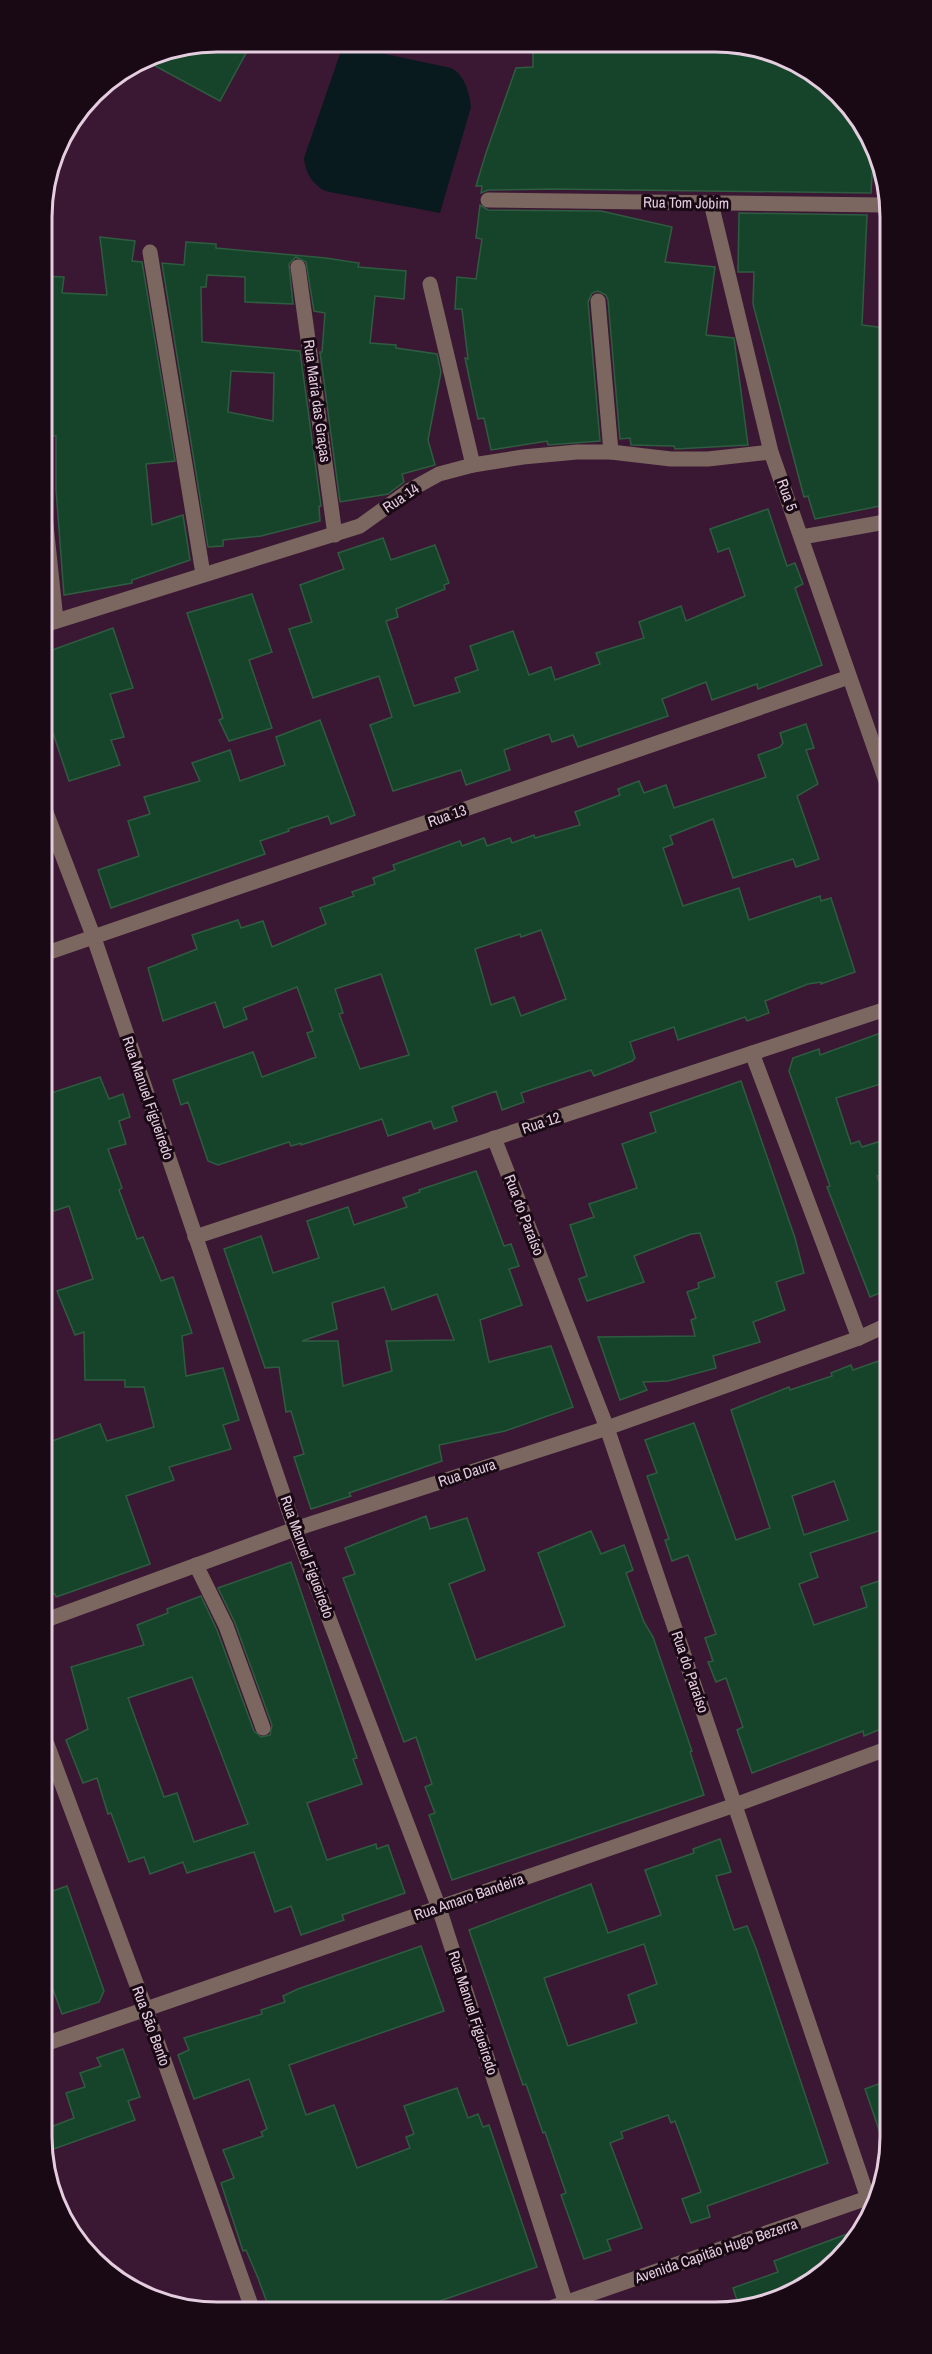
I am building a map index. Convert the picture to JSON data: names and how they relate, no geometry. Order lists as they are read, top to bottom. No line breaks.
{"streets":{"street":["Rua Tom Jobim","Rua Maria das Graças","Rua 5","Rua 14","Rua 13","Rua Manuel Figueiredo","Rua 12","Rua do Paraíso","Rua Daura","Rua Amaro Bandeira","Rua São Bento","Avenida Capitão Hugo Bezerra"]},"crossings":[["Rua Tom Jobim","Rua 5"],["Rua Maria das Graças","Rua 14"],["Rua 5","Rua 14"],["Rua 5","Rua 13"],["Rua 13","Rua Manuel Figueiredo"],["Rua Manuel Figueiredo","Rua 12"],["Rua Manuel Figueiredo","Rua Daura"],["Rua Manuel Figueiredo","Rua Amaro Bandeira"],["Rua 12","Rua do Paraíso"],["Rua do Paraíso","Rua Daura"],["Rua do Paraíso","Rua Amaro Bandeira"],["Rua Amaro Bandeira","Rua São Bento"]]}
